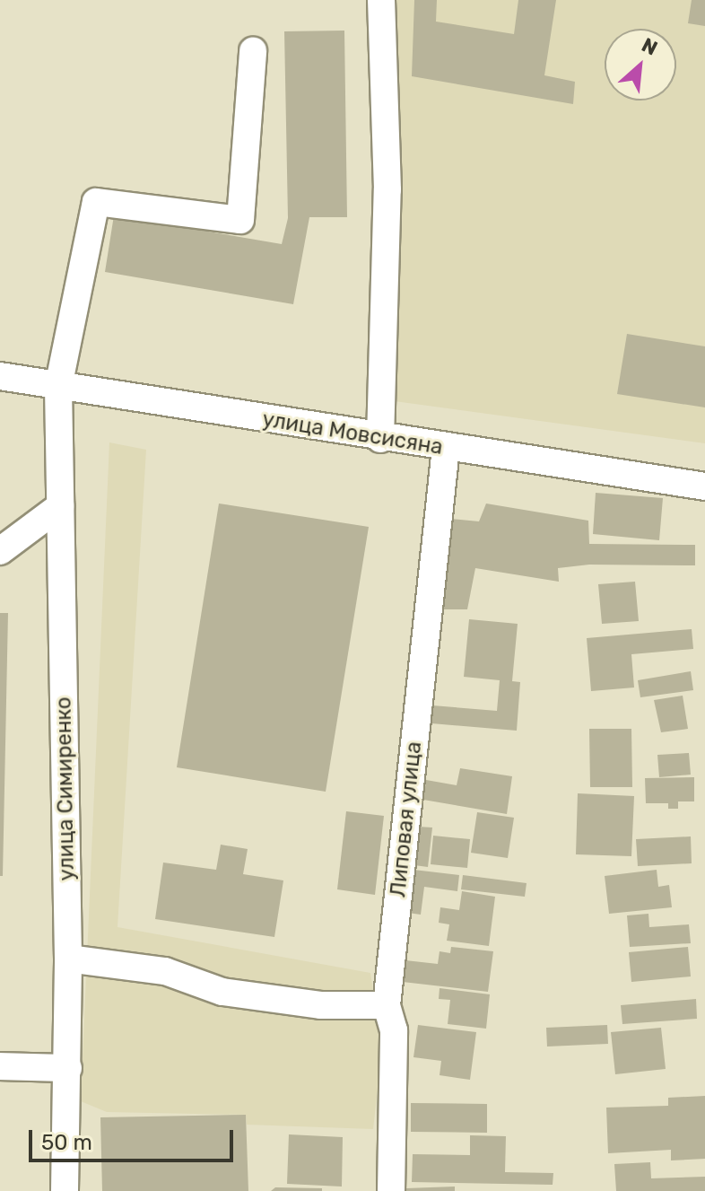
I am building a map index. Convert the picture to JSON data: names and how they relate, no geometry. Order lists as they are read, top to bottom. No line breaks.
{"streets":{"street":["улица Мовсисяна","улица Симиренко","Липовая улица"]},"crossings":[["улица Мовсисяна","улица Симиренко"],["улица Мовсисяна","Липовая улица"]],"scale_bar":"50 m","north":"top right"}
